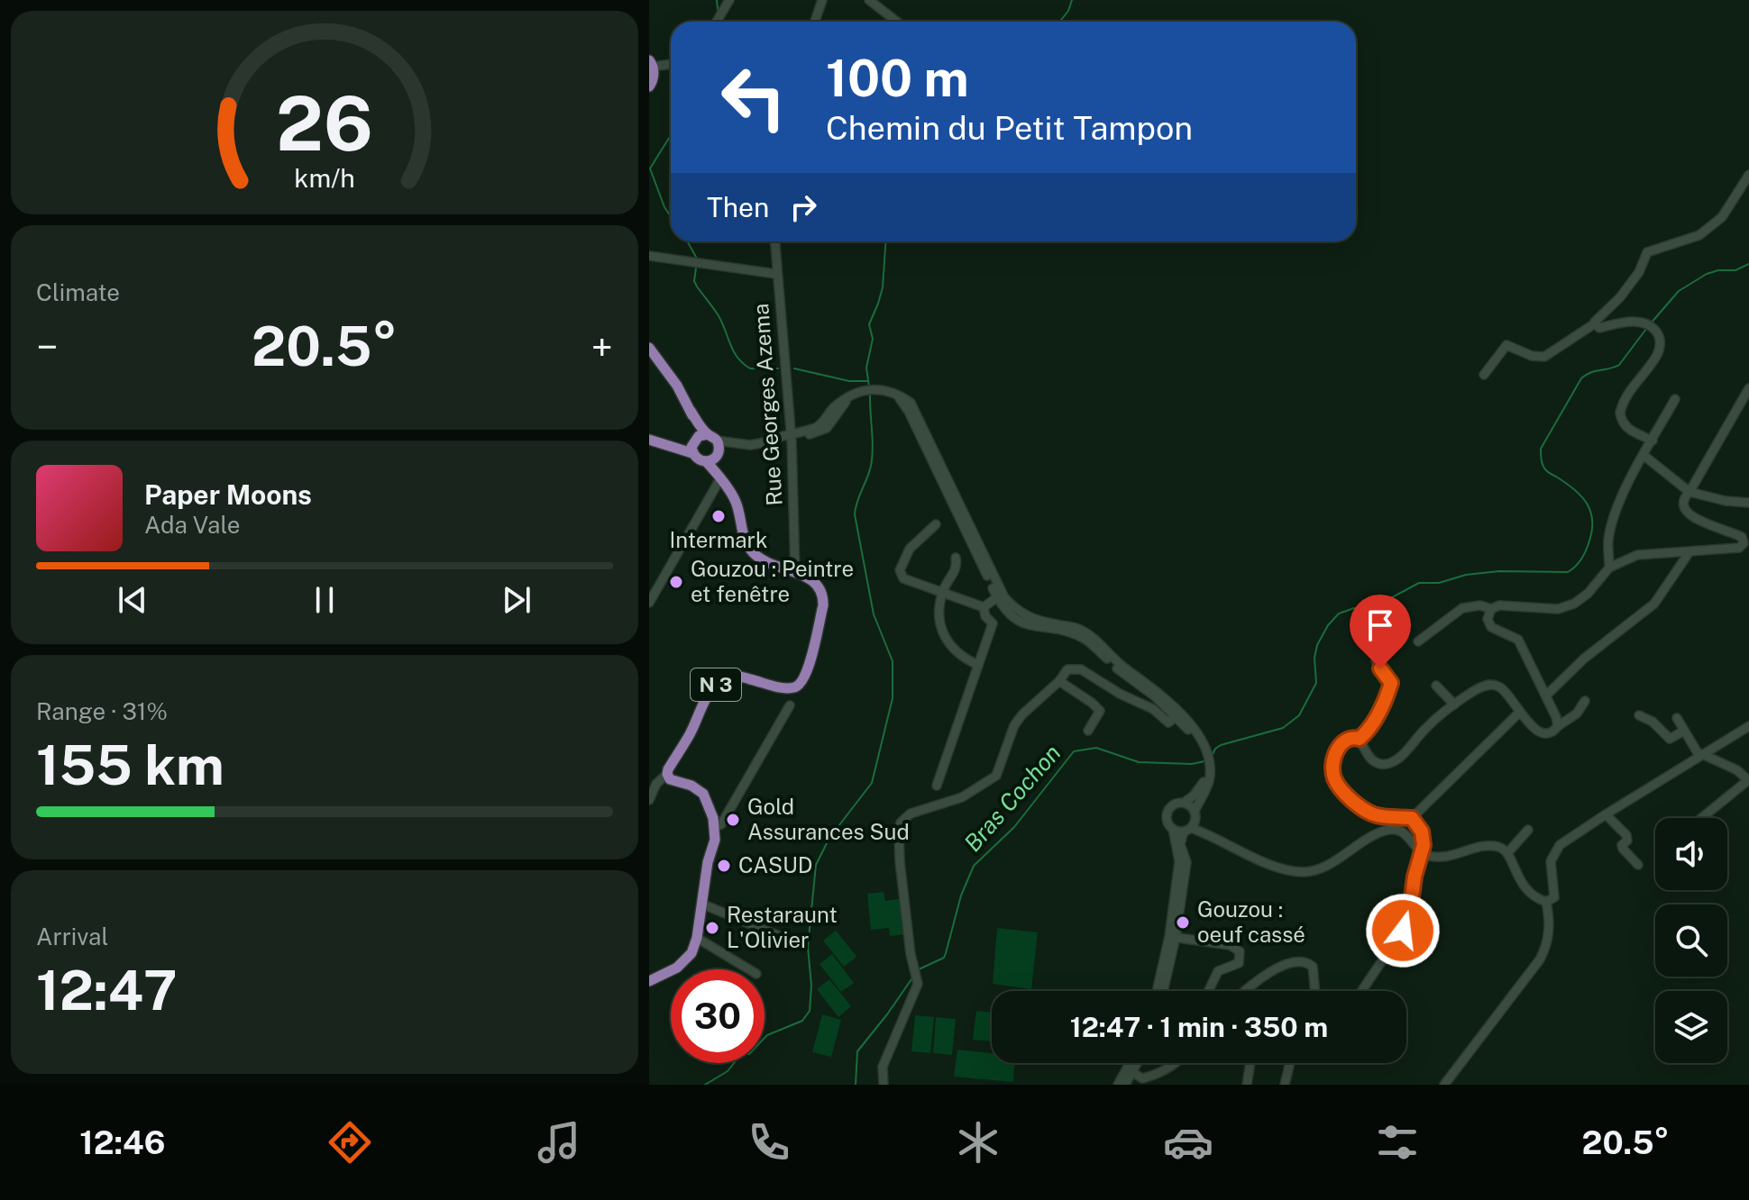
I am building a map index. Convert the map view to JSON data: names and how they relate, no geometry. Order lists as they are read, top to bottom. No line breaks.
{"streets":{"main road":["N 3"],"street":["Rue Georges Azema"]},"crossings":[["Rue Georges Azema","N 3"]],"water":["Bras Cochon"],"places":["Intermark","Gouzou : Peintre et fenêtre","Gold Assurances Sud","CASUD","Gouzou : oeuf cassé","Restaraunt L'Olivier"],"page":{"turn":["100 m","Chemin du Petit Tampon"],"then":"Then","tile":["Climate",["Range · 31%","155 km"],["Arrival","12:47"]],"heat":["−","20.5°","+"],"song":["Paper Moons","Ada Vale"],"limit":"30","trip":"12:47 · 1 min · 350 m","tabs":["12:46","20.5°"],"gauge":["26","km/h"]}}
